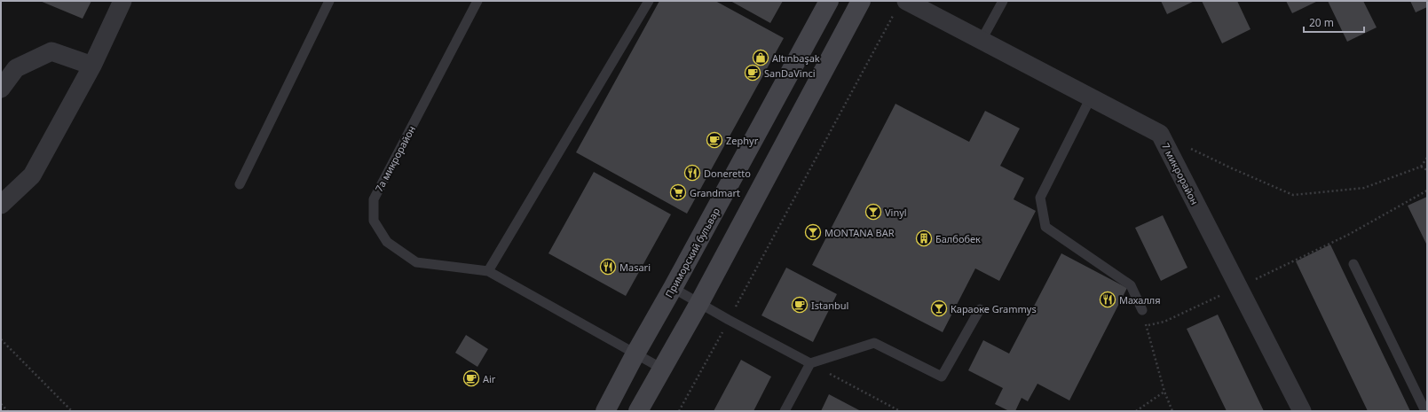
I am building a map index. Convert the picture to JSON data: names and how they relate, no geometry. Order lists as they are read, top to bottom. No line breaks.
{"streets":{"street":["7 микрорайон","Приморский бульвар"],"lane":["7а микрорайон"]},"places":{"shop":["Altınbaşak"],"cafe":["SanDaVinci","Zephyr","Istanbul","Air"],"restaurant":["Doneretto","Masari","Махалля"],"supermarket":["Grandmart"],"bar":["Vinyl","MONTANA BAR","Караоке Grammys"],"building":["Балбобек"]},"scale_bar":"20 m"}
